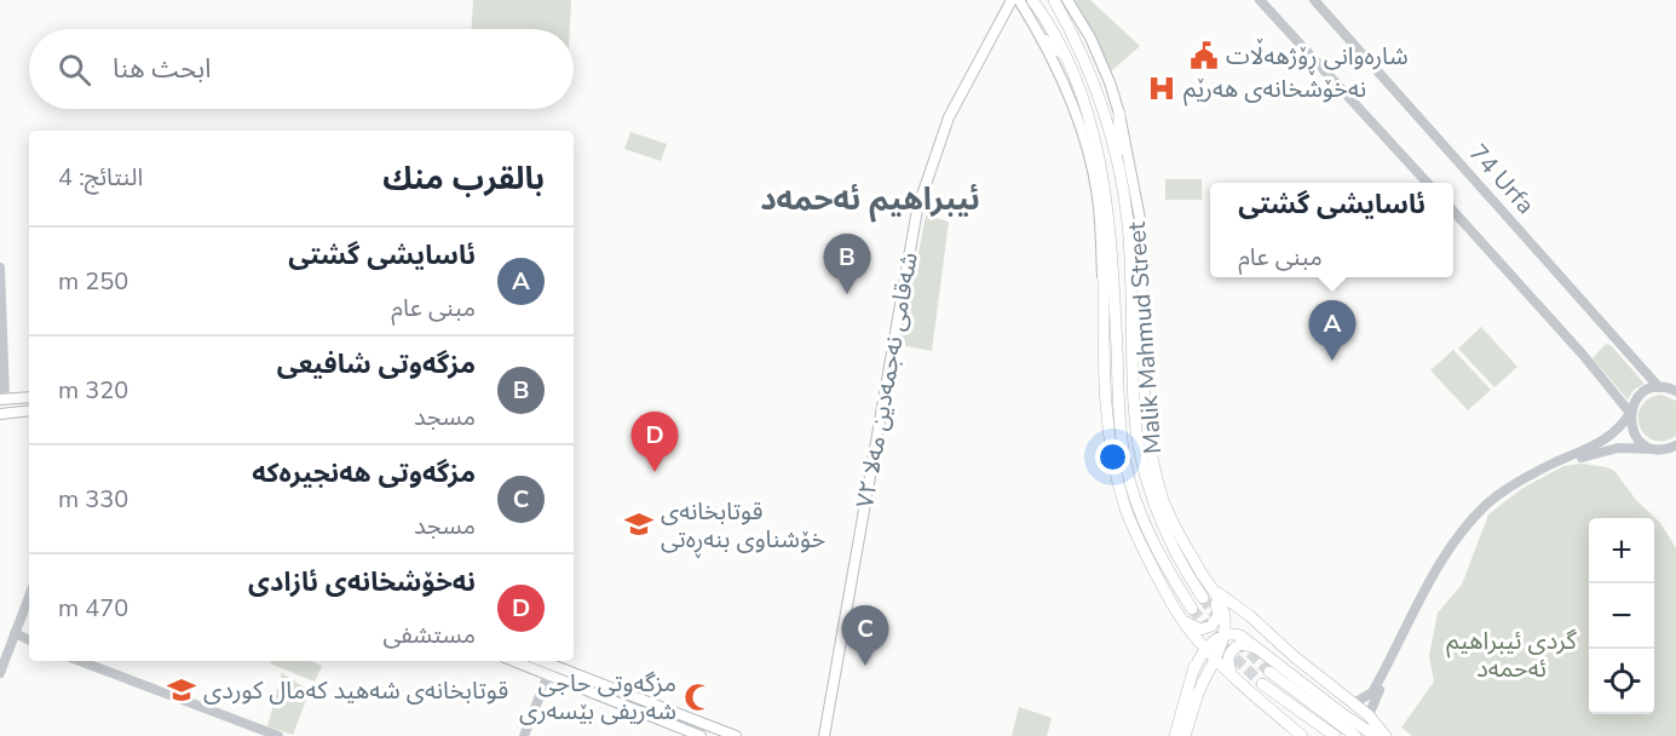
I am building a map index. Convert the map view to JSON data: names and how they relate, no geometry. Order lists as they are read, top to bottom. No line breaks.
{"streets":{"main road":["Malik Mahmud Street","شەقامی نەجمەدین مەلا ٧٢"],"street":["74 Urfa"]},"districts":["ئیبراهیم ئەحمەد"],"parks":["گردی ئیبراھیم ئەحمەد"],"places":{"public building":["شارەوانی ڕۆژهەڵات"],"hospital":["نەخۆشخانەی هەرێم"],"school or university":["قوتابخانەی خۆشناوی بنەڕەتی","قوتابخانەی شەهید کەمال کوردی"],"mosque":["مزگەوتی حاجی شەریفی بێسەری"]},"page":{"search":"ابحث هنا","heading":["بالقرب منك","النتائج: 4"],"popup":["ئاسایشی گشتی","مبنى عام"],"list":[{"mark":"A","name":"ئاسایشی گشتی","note":"مبنى عام","value":"250 m"},{"mark":"B","name":"مزگەوتی شافیعی","note":"مسجد","value":"320 m"},{"mark":"C","name":"مزگەوتی ھەنجیرەکە","note":"مسجد","value":"330 m"},{"mark":"D","name":"نەخۆشخانەی ئازادی","note":"مستشفى","value":"470 m"}],"pins":["B","A","D","C"],"map_buttons":["+","−"]}}
